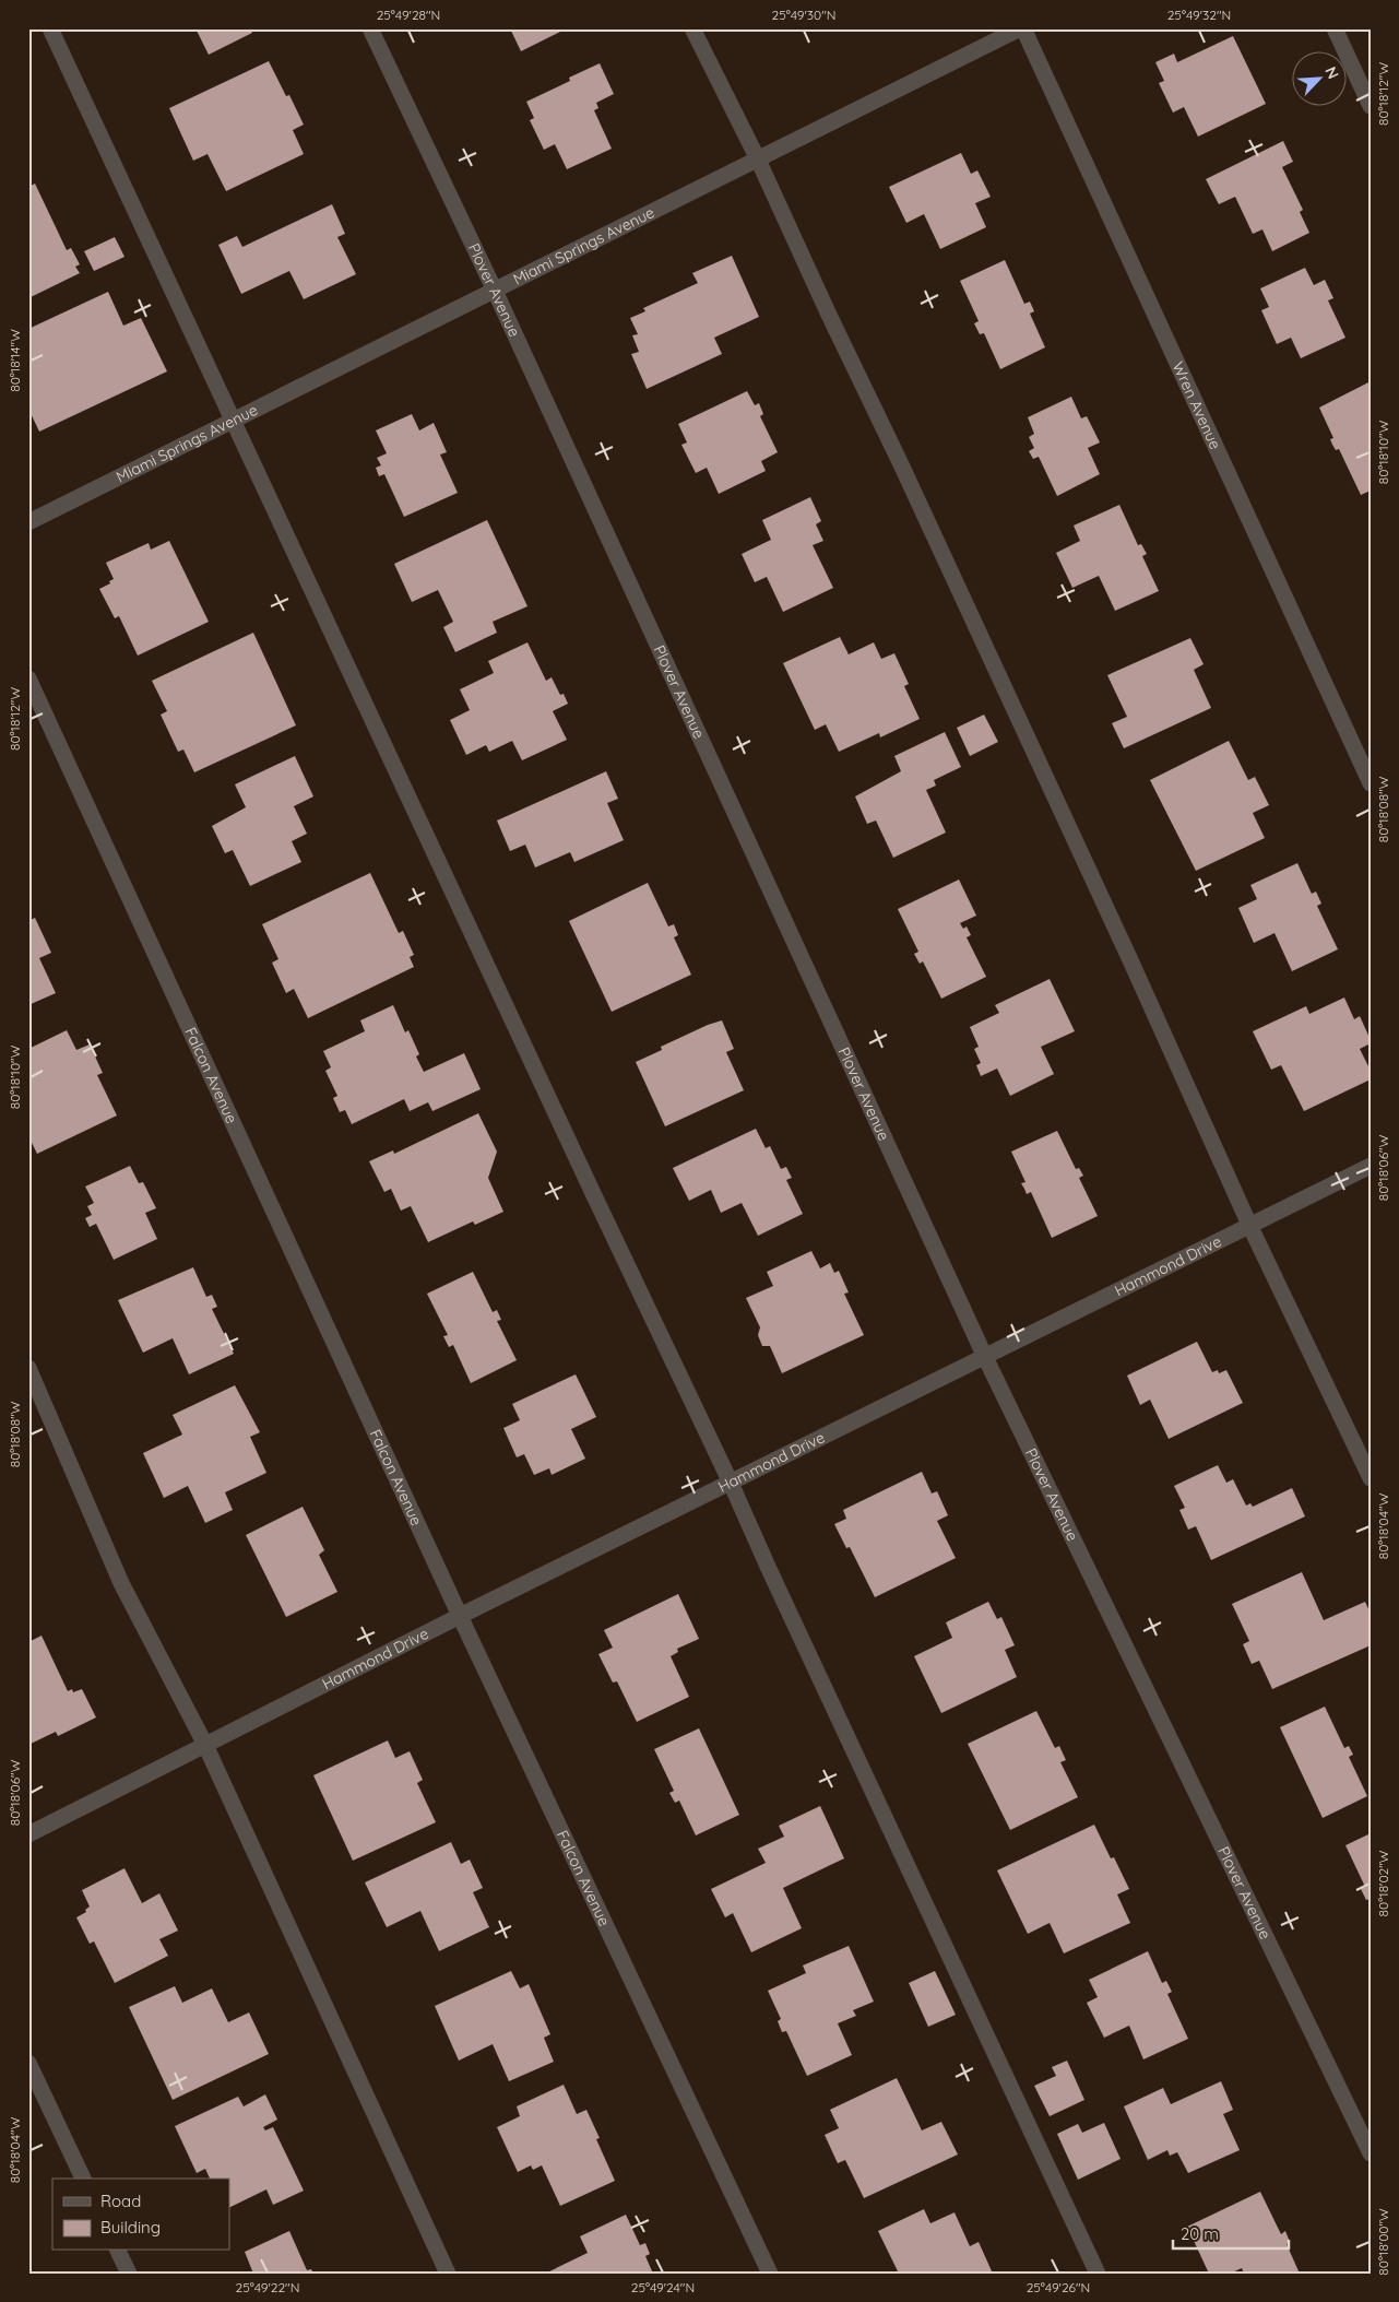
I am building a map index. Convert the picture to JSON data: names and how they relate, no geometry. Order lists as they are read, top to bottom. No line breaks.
{"streets":{"street":["Miami Springs Avenue","Plover Avenue","Wren Avenue","Falcon Avenue","Hammond Drive"]},"crossings":[["Miami Springs Avenue","Plover Avenue"],["Miami Springs Avenue","Wren Avenue"],["Plover Avenue","Hammond Drive"],["Falcon Avenue","Hammond Drive"]],"legend":["Road","Building"],"scale_bar":"20 m","north":"top right","coordinates":["25°49'28\"N","25°49'30\"N","25°49'32\"N","80°18'12\"W","80°18'14\"W","80°18'10\"W","80°18'08\"W","80°18'06\"W","80°18'04\"W","80°18'02\"W","80°18'00\"W","25°49'22\"N","25°49'24\"N","25°49'26\"N"]}
